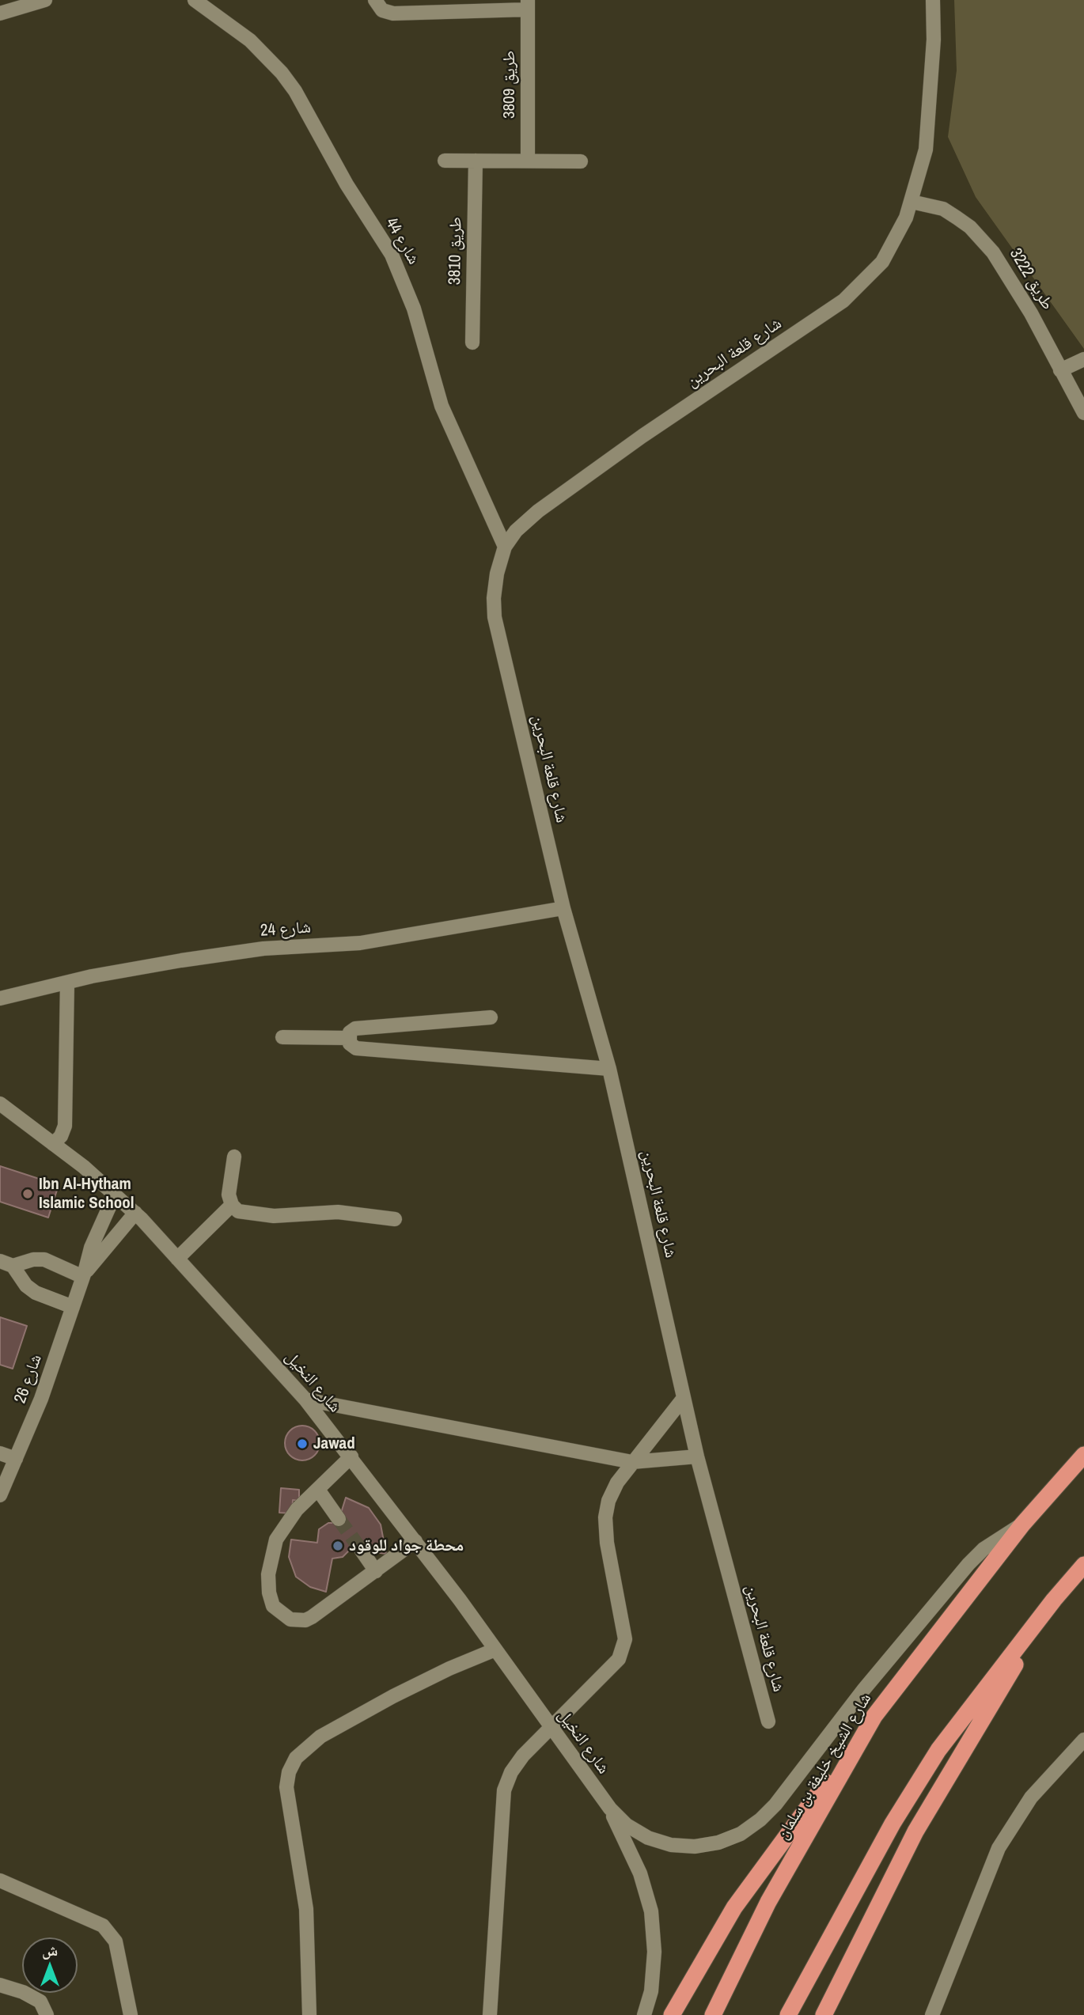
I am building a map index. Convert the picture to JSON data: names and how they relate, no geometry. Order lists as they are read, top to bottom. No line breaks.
{"streets":{"highway":["شارع الشيخ خليفة بن سلمان"],"street":["طريق 3809","شارع 44","طريق 3810","طريق 3222","شارع قلعة البحرين","شارع 24","شارع 26","شارع النخيل"]},"crossings":[["شارع 44","شارع قلعة البحرين"],["طريق 3222","شارع قلعة البحرين"],["شارع قلعة البحرين","شارع 24"],["شارع 26","شارع النخيل"],["شارع النخيل","شارع الشيخ خليفة بن سلمان"]],"places":["Ibn Al-Hytham Islamic School","Jawad","محطة جواد للوقود"],"north":"top"}
